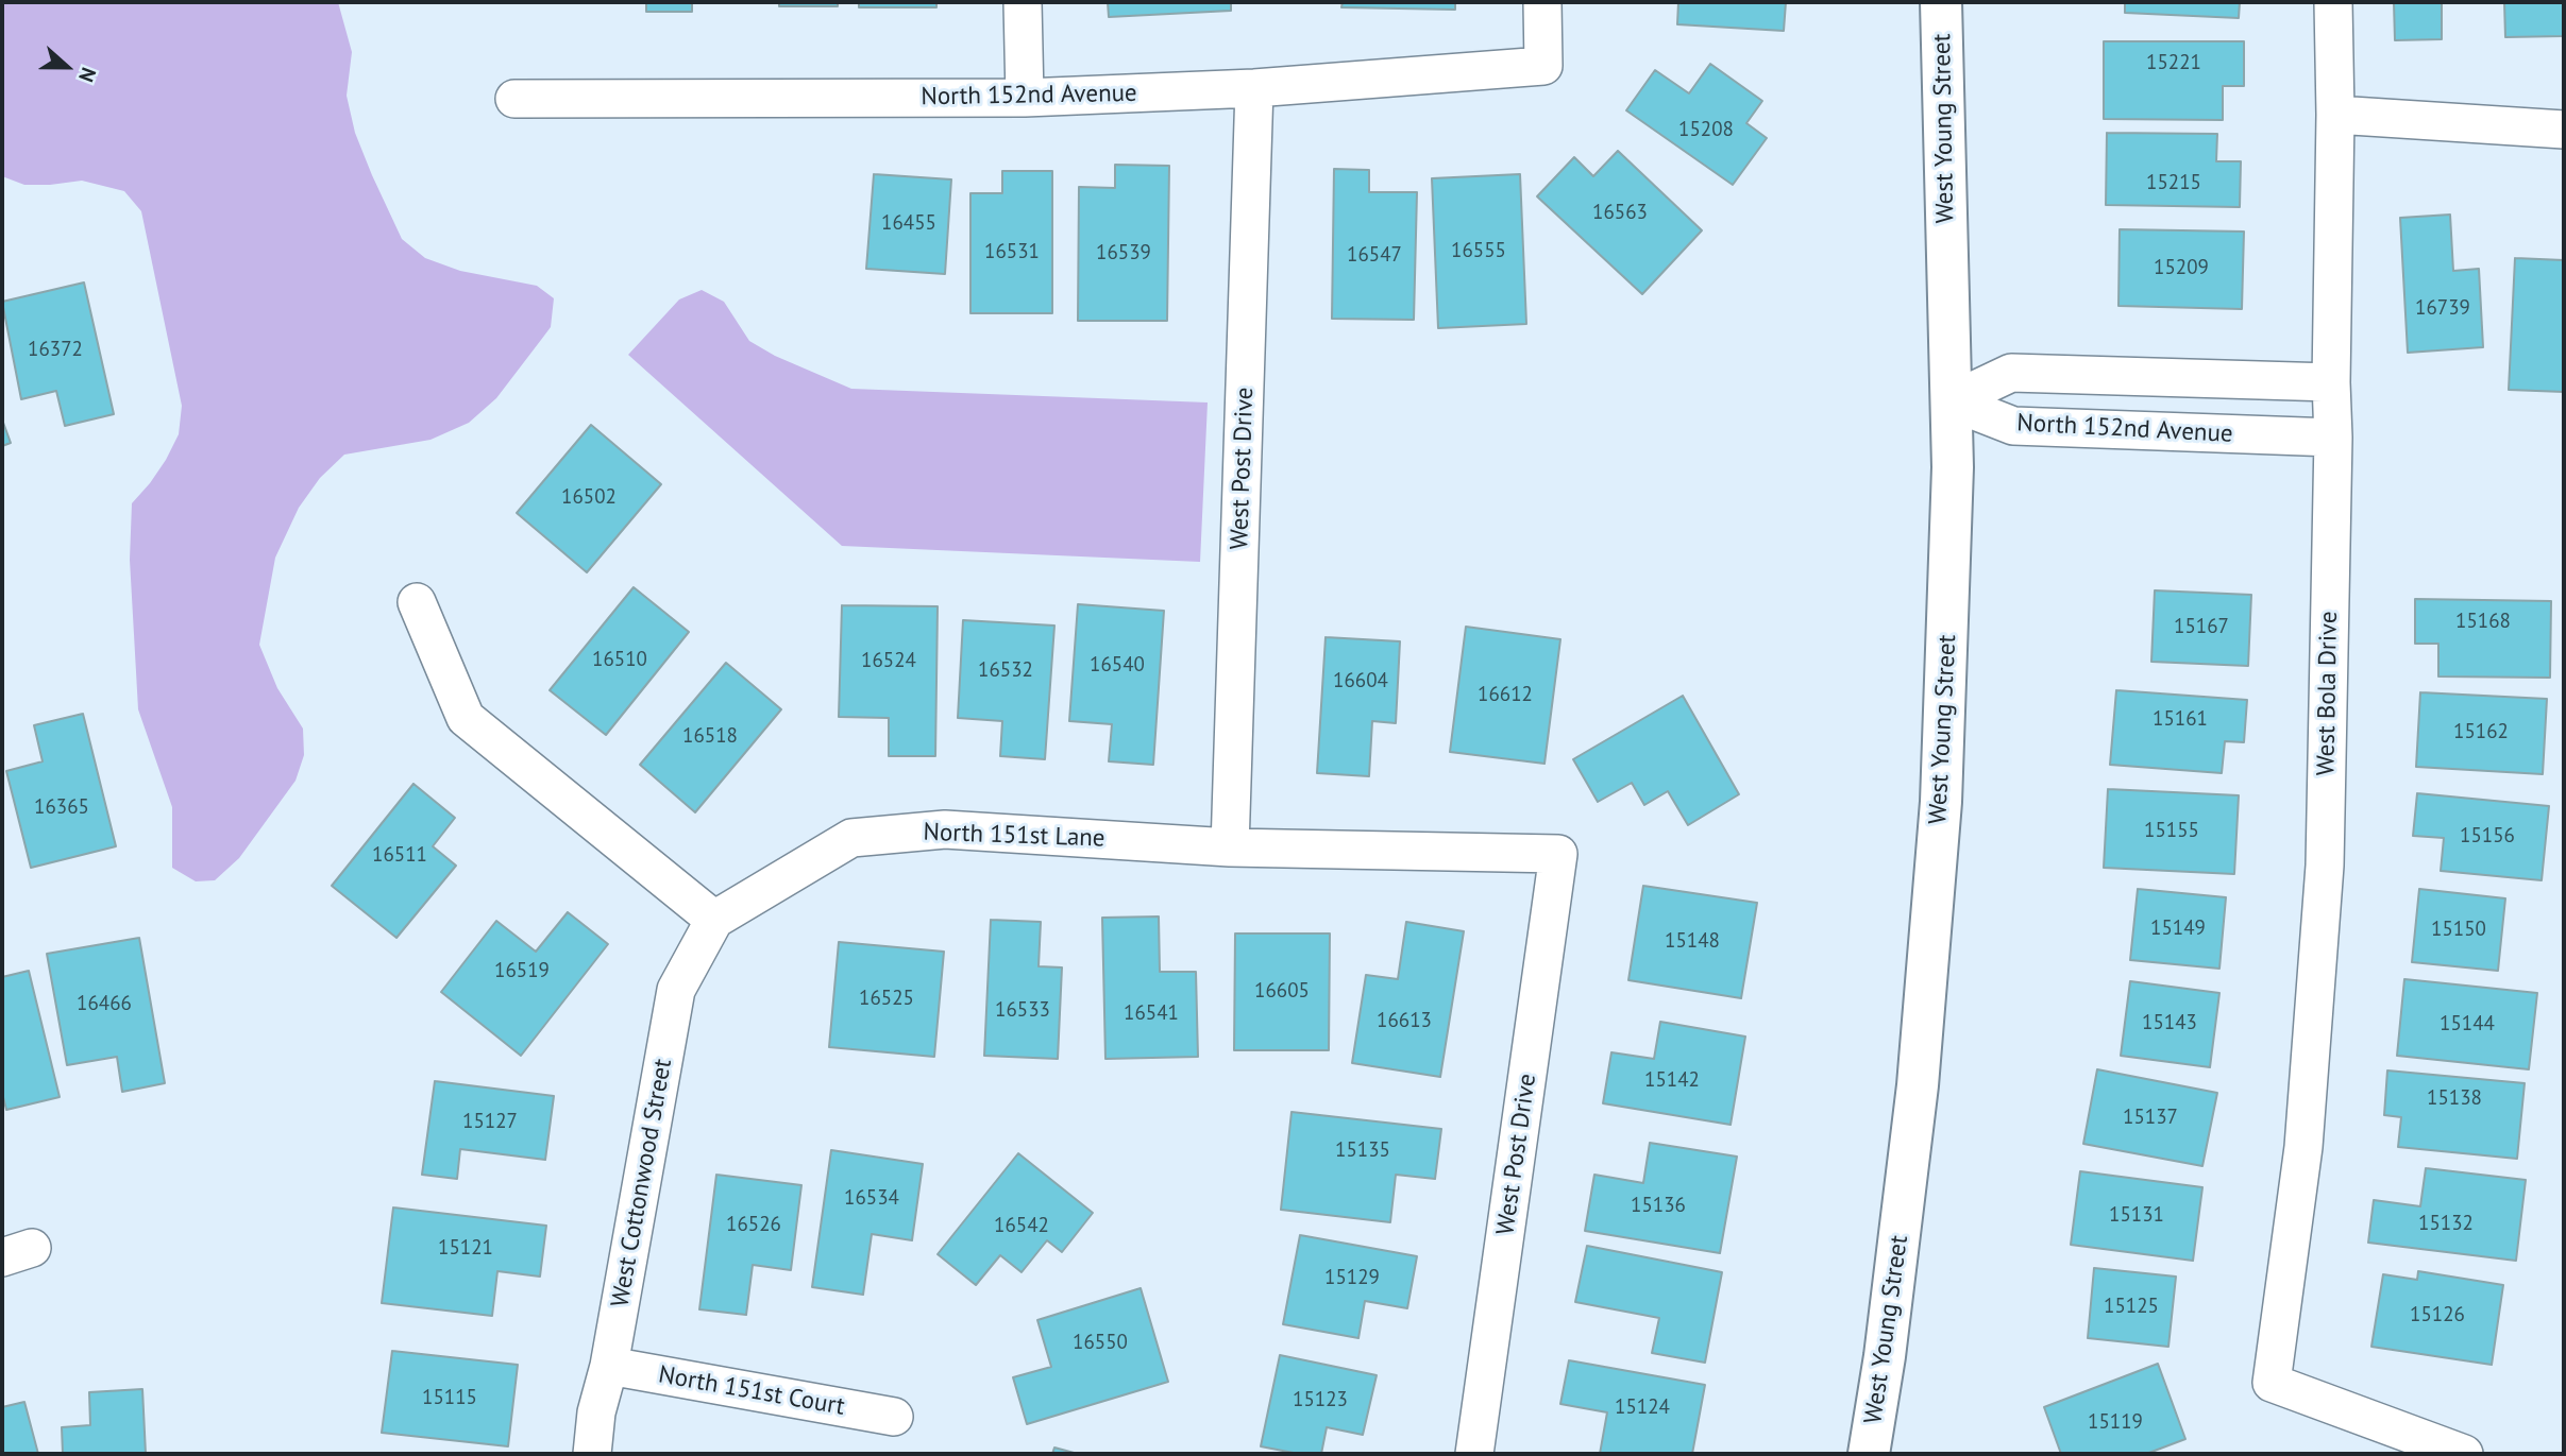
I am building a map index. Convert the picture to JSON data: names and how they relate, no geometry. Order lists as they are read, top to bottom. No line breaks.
{"streets":{"street":["North 152nd Avenue","West Young Street","West Post Drive","West Bola Drive","North 151st Lane","West Cottonwood Street","North 151st Court"]},"crossings":[["North 152nd Avenue","West Young Street"],["North 152nd Avenue","West Post Drive"],["North 152nd Avenue","West Bola Drive"],["West Post Drive","North 151st Lane"],["North 151st Lane","West Cottonwood Street"],["West Cottonwood Street","North 151st Court"]],"house_numbers":["15221","15208","15215","16563","16455","16555","16531","16539","16547","15209","16739","16372","16502","15168","15167","16510","16524","16540","16532","16604","16612","15161","15162","16518","16365","15155","15156","16511","15149","15150","15148","16519","16605","16525","16466","16533","16541","16613","15143","15144","15142","15138","15137","15127","15135","16534","15136","15131","15132","16526","16542","15121","15129","15125","15126","16550","15115","15123","15124","15119"],"north":"right"}
